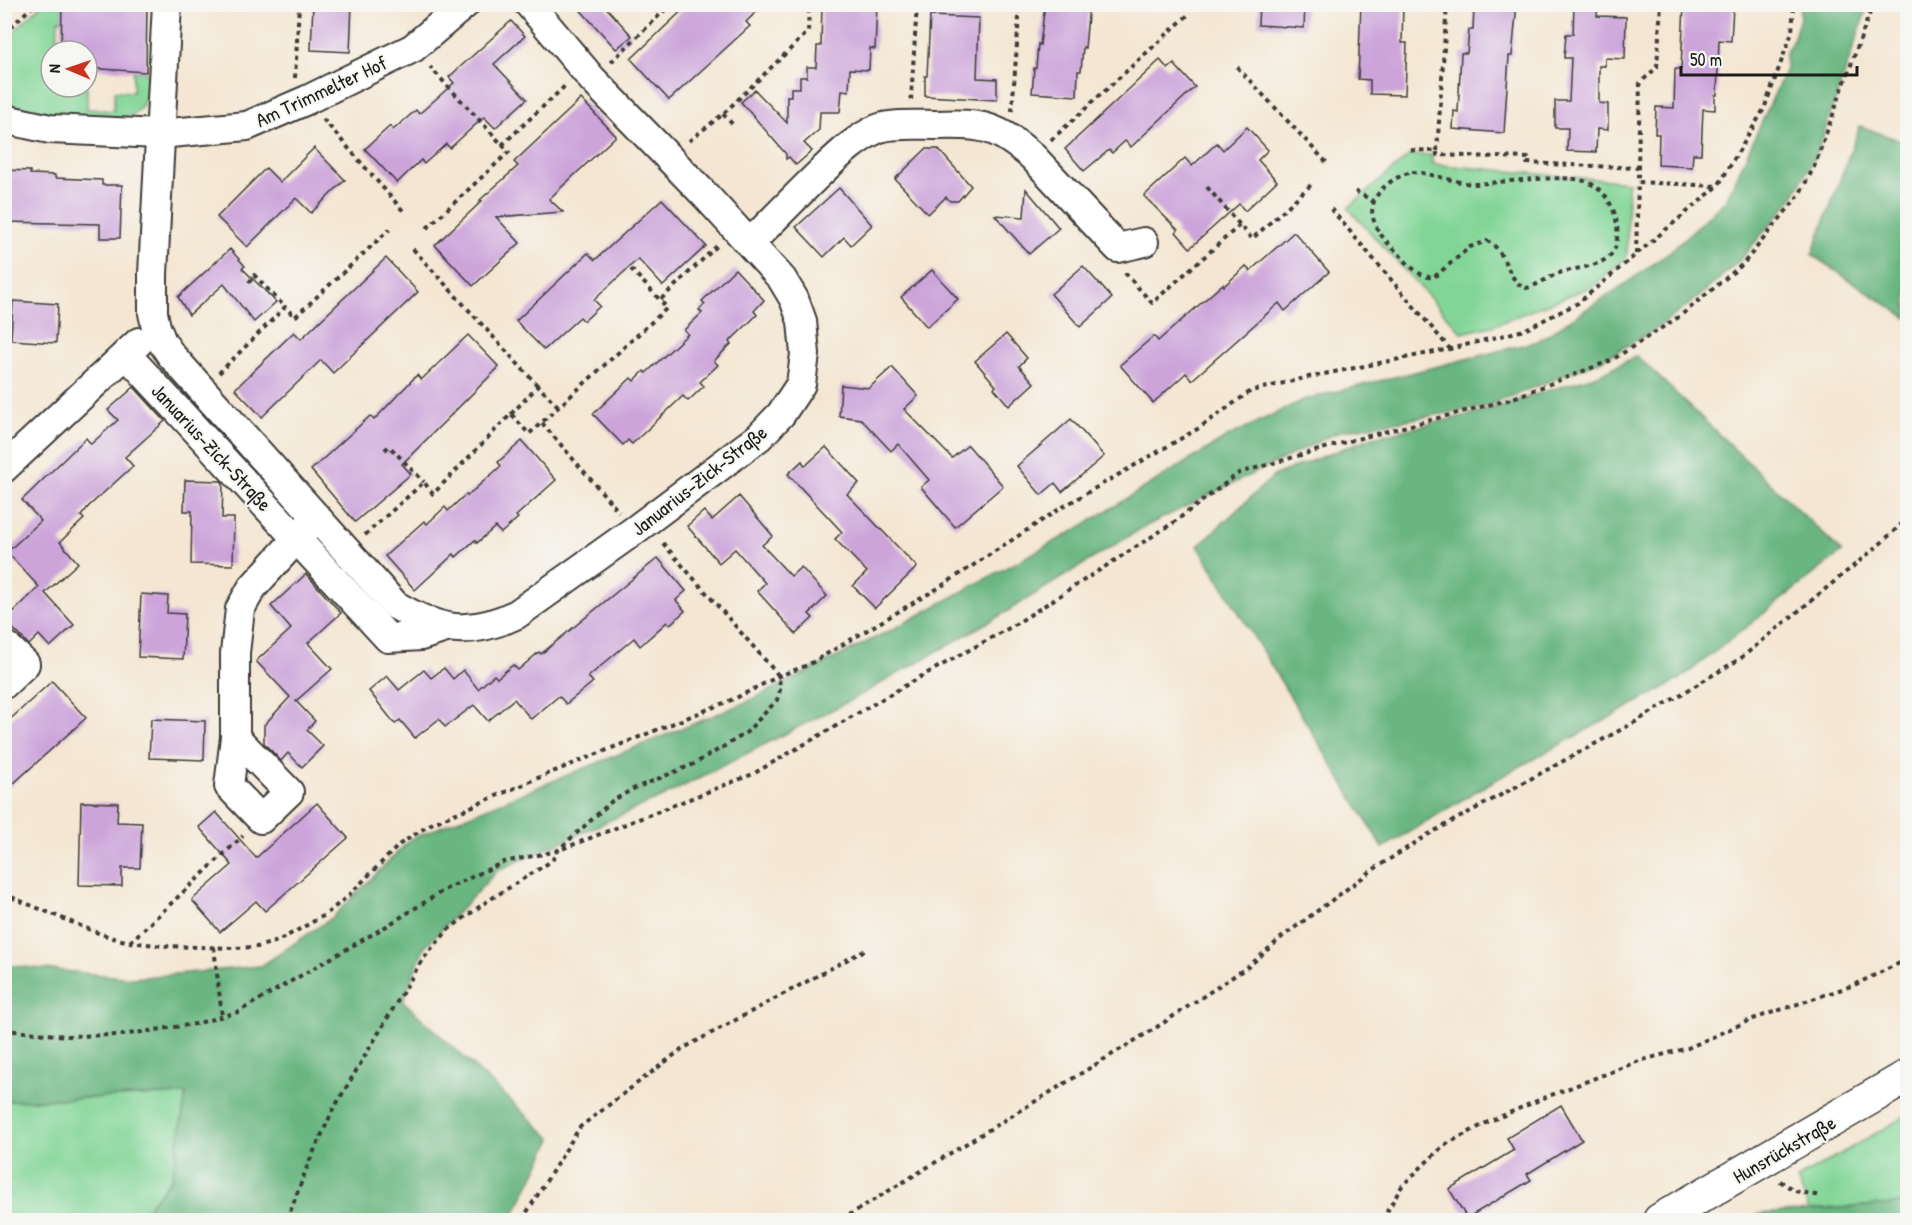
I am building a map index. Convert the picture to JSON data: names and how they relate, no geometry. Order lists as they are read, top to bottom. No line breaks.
{"streets":{"main road":["Hunsrückstraße"],"street":["Am Trimmelter Hof","Januarius-Zick-Straße"]},"crossings":[["Am Trimmelter Hof","Januarius-Zick-Straße"]],"scale_bar":"50 m","north":"left"}
